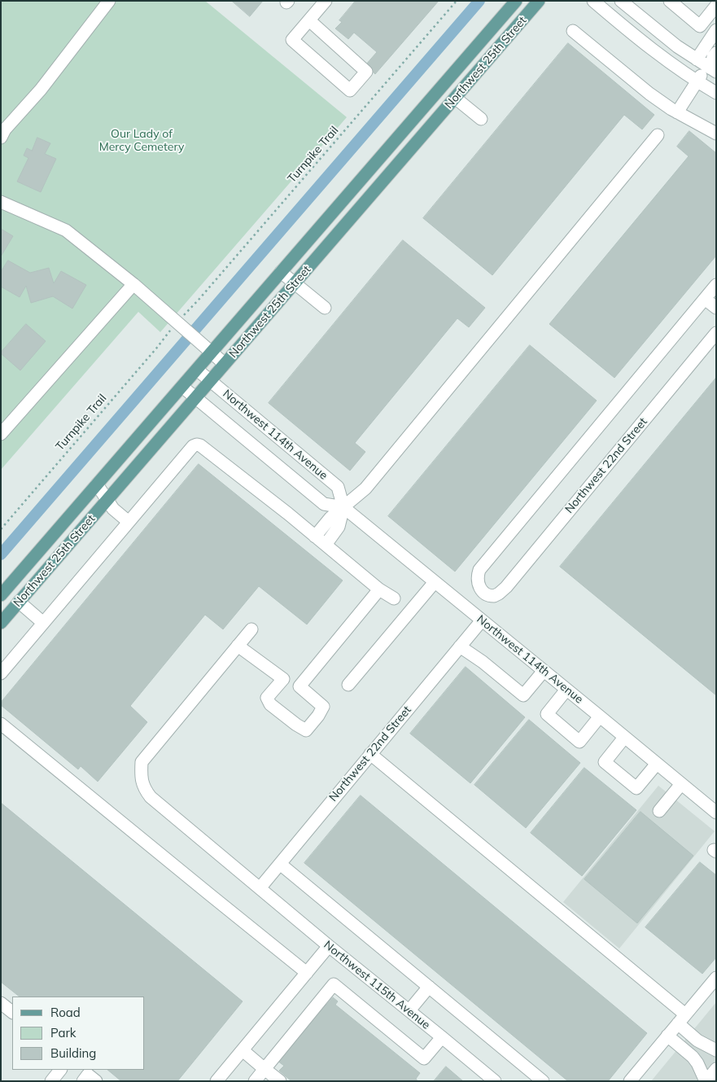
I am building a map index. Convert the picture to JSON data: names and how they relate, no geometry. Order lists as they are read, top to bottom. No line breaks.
{"streets":{"main road":["Northwest 25th Street"],"street":["Northwest 114th Avenue","Northwest 22nd Street","Northwest 115th Avenue"],"path":["Turnpike Trail"]},"crossings":[["Northwest 25th Street","Northwest 114th Avenue"],["Northwest 114th Avenue","Northwest 22nd Street"],["Northwest 22nd Street","Northwest 115th Avenue"]],"parks":["Our Lady of Mercy Cemetery"],"legend":["Road","Park","Building"]}
